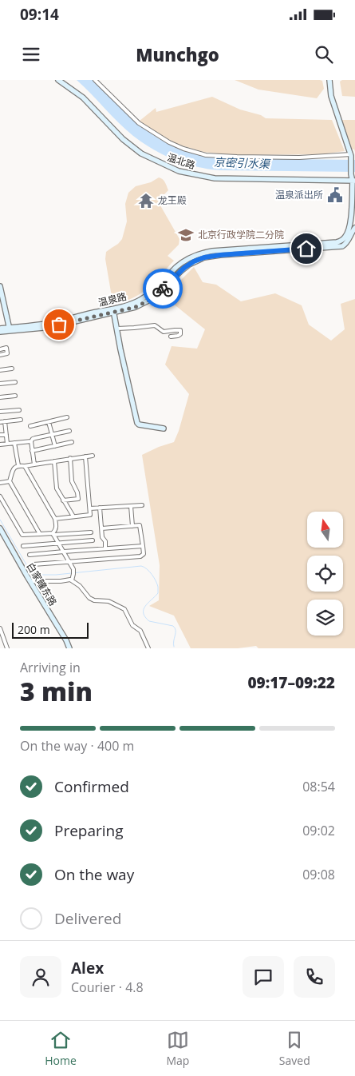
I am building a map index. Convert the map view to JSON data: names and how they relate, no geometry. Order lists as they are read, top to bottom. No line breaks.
{"streets":{"main road":["温北路","温泉路","白家疃东路"]},"water":["京密引水渠"],"places":{"public building":["温泉派出所"],"temple":["龙王殿"],"school or university":["北京行政学院二分院"]},"scale_bar":"200 m","north":"top","page":{"status":"09:14","header":"Munchgo","scale":"200 m","heading":["3 min","Arriving in","09:17–09:22"],"panel":["Alex","Courier · 4.8"],"bar":"On the way · 400 m","list":[["Confirmed","08:54"],["Preparing","09:02"],["On the way","09:08"],"Delivered"],"tabs":["Home","Map","Saved"]}}
